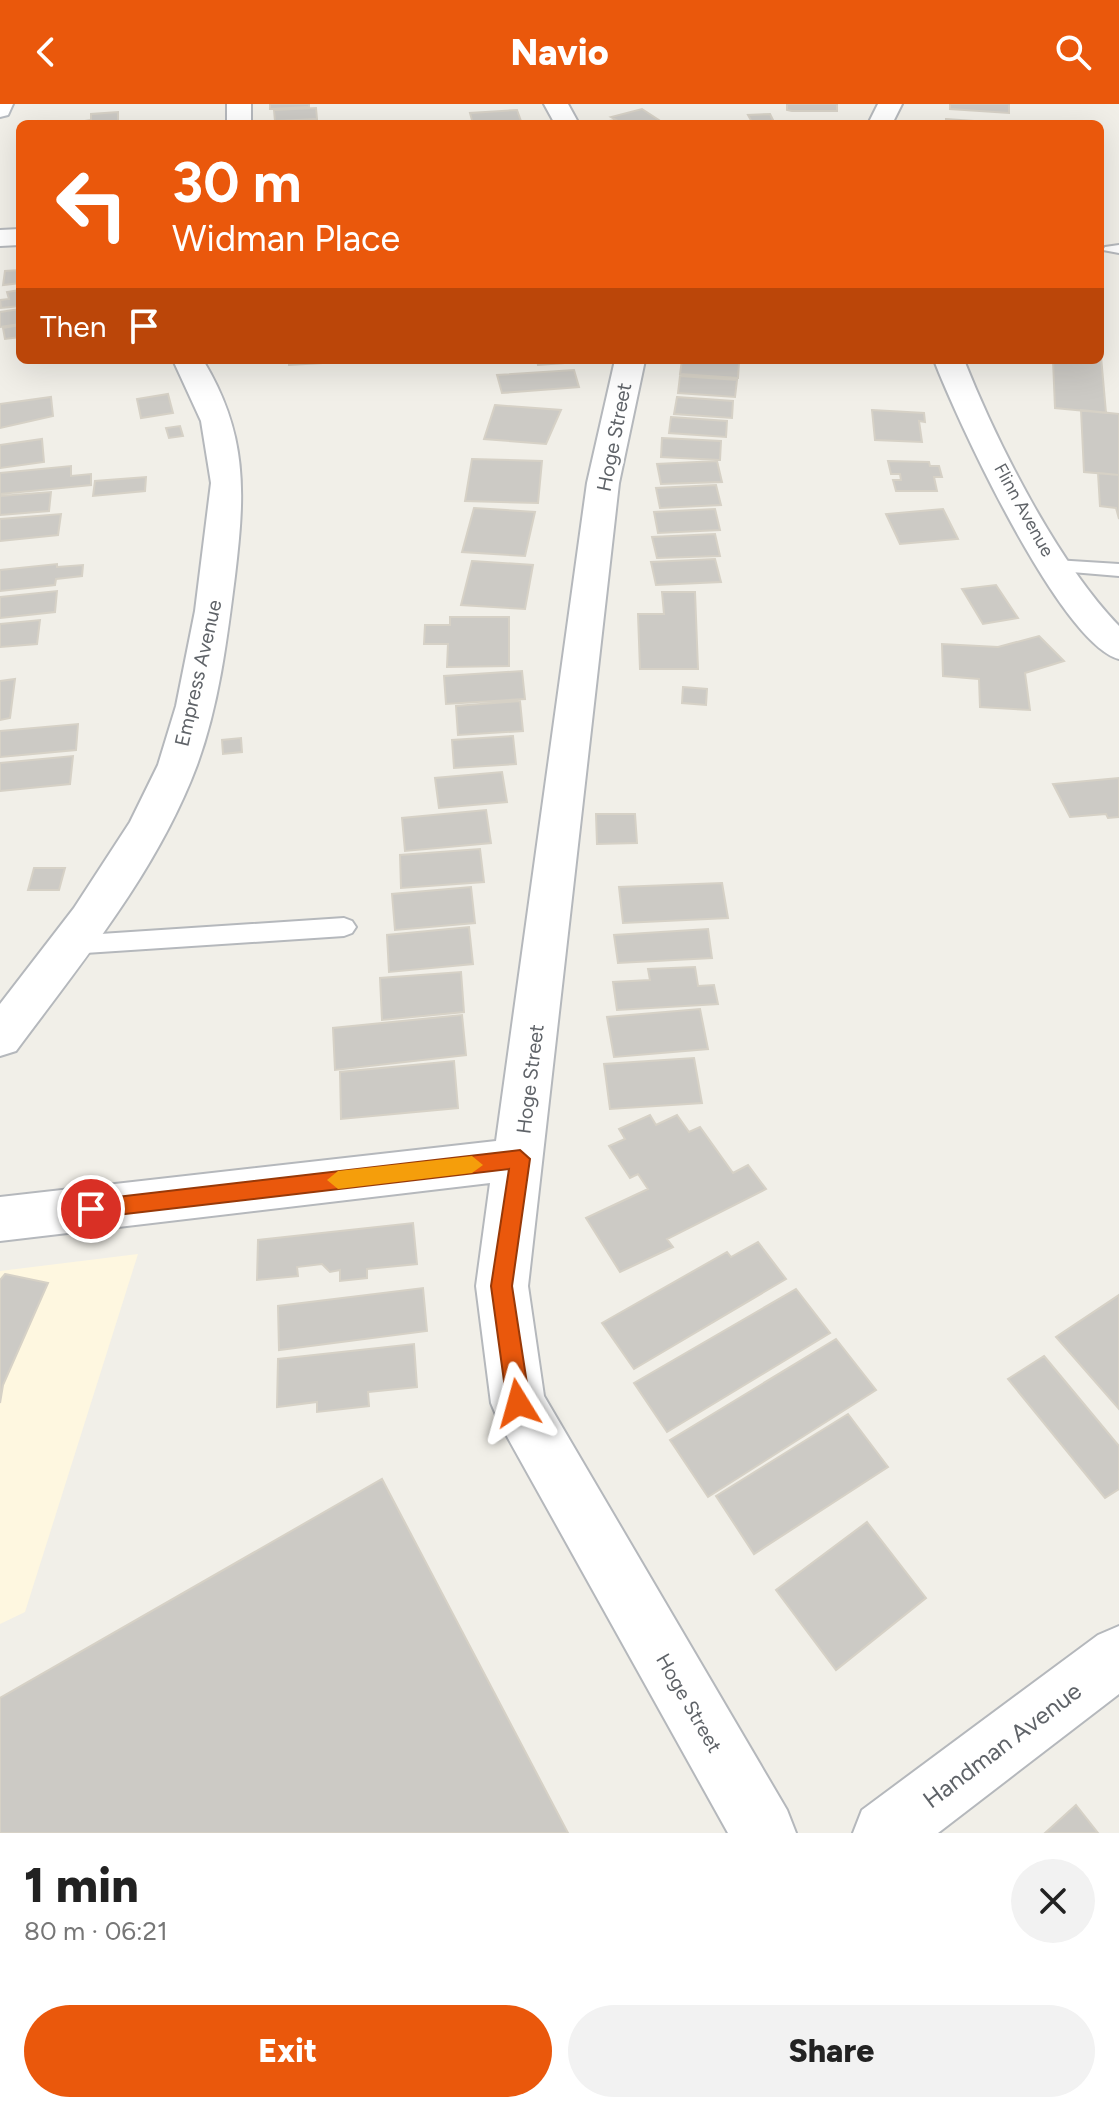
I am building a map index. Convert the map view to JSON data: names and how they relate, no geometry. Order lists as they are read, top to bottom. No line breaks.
{"streets":{"street":["Hoge Street","Flinn Avenue","Empress Avenue","Handman Avenue"]},"page":{"header":"Navio","turn":["30 m","Widman Place"],"then":"Then","heading":["1 min","80 m · 06:21"],"buttons":["Exit","Share"]}}
